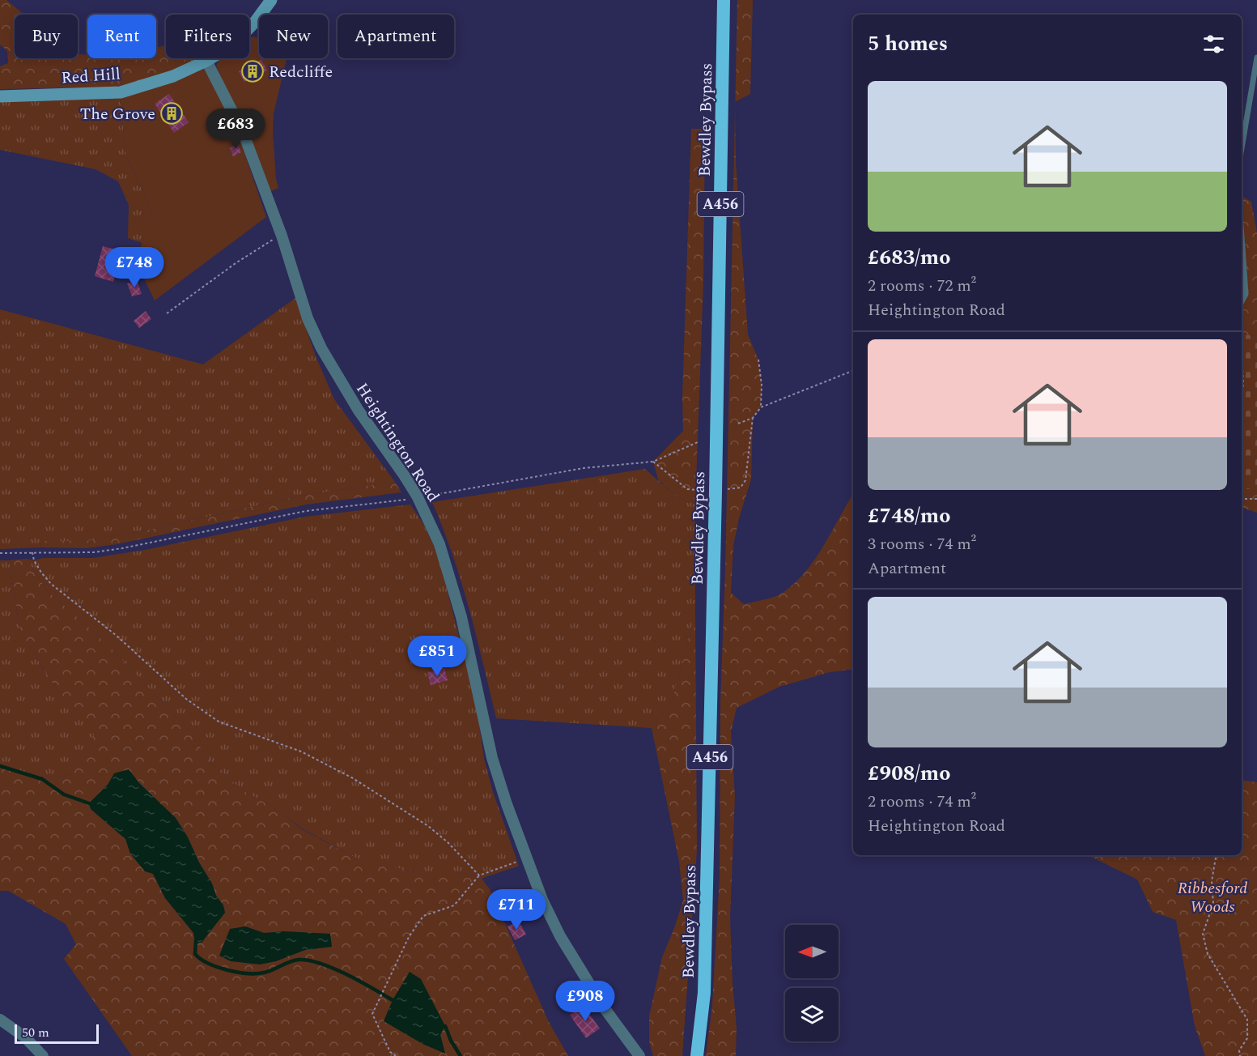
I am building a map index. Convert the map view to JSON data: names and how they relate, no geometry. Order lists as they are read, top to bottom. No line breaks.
{"streets":{"highway":["Bewdley Bypass","A456"],"main road":["Red Hill"],"street":["Heightington Road"]},"crossings":[["Red Hill","Heightington Road"]],"parks":["Ribbesford Woods"],"places":{"building":["Redcliffe","The Grove"]},"scale_bar":"50 m","north":"left","page":{"chip":["Buy","Rent","Filters","New","Apartment"],"heading":"5 homes","list":[{"name":"£683/mo","note":"2 rooms · 72 m² · Heightington Road"},{"name":"£748/mo","note":"3 rooms · 74 m² · Apartment"},{"name":"£908/mo","note":"2 rooms · 74 m² · Heightington Road"}],"price":["£683","£748","£851","£711","£908"],"scale":"50 m"}}
